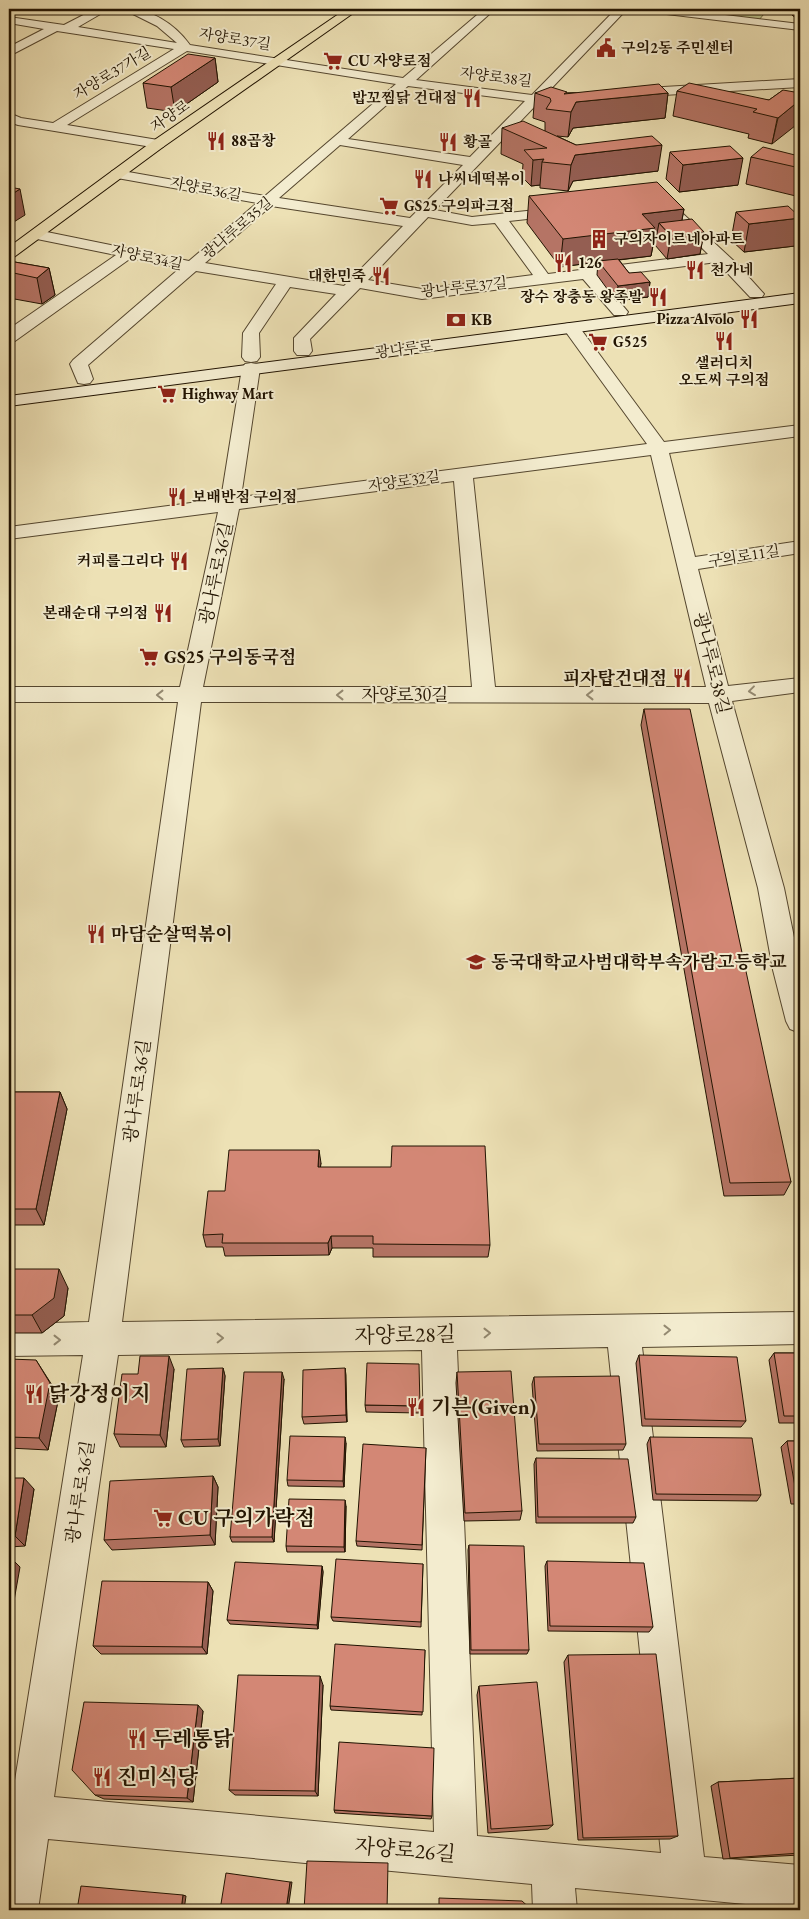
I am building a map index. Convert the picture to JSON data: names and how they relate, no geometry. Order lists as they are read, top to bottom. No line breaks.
{"streets":{"main road":["자양로"],"street":["자양로37길","자양로37가길","자양로38길","자양로36길","광나루로35길","자양로34길","광나루로37길","광나루로","자양로32길","구의로11길","광나루로36길","광나루로38길","자양로30길","자양로28길","자양로26길"]},"crossings":[["자양로37길","자양로37가길"],["자양로37길","자양로38길"],["자양로37길","자양로"],["자양로38길","자양로"],["자양로38길","광나루로35길"],["자양로","자양로36길"],["자양로","자양로34길"],["자양로36길","광나루로35길"],["광나루로35길","자양로34길"],["광나루로35길","광나루로"],["자양로34길","광나루로37길"],["광나루로","광나루로36길"],["광나루로","광나루로38길"],["자양로32길","광나루로36길"],["자양로32길","광나루로38길"],["구의로11길","광나루로38길"],["광나루로36길","자양로30길"],["광나루로36길","자양로28길"],["광나루로36길","자양로26길"],["광나루로38길","자양로30길"]],"one_way":["자양로30길","자양로28길"],"places":{"public building":["구의2동 주민센터"],"supermarket":["CU 자양로점","GS25 구의파크점","G525","Highway Mart","GS25 구의동국점","CU 구의가락점"],"restaurant":["밥꼬찜닭 건대점","88곱창","황골","나씨네떡볶이","126","천가네","대한민죽","장수 장충동 왕족발","Pizza Alvolo","샐러디치 오도씨 구의점","보배반점 구의점","커피를그리다","본래순대 구의점","피자탑건대점","마담순살떡볶이","닭강정이지","기븐(Given)","두레통닭","진미식당"],"building":["구의자이르네아파트"],"bank":["KB"],"school or university":["동국대학교사범대학부속가람고등학교"]}}
